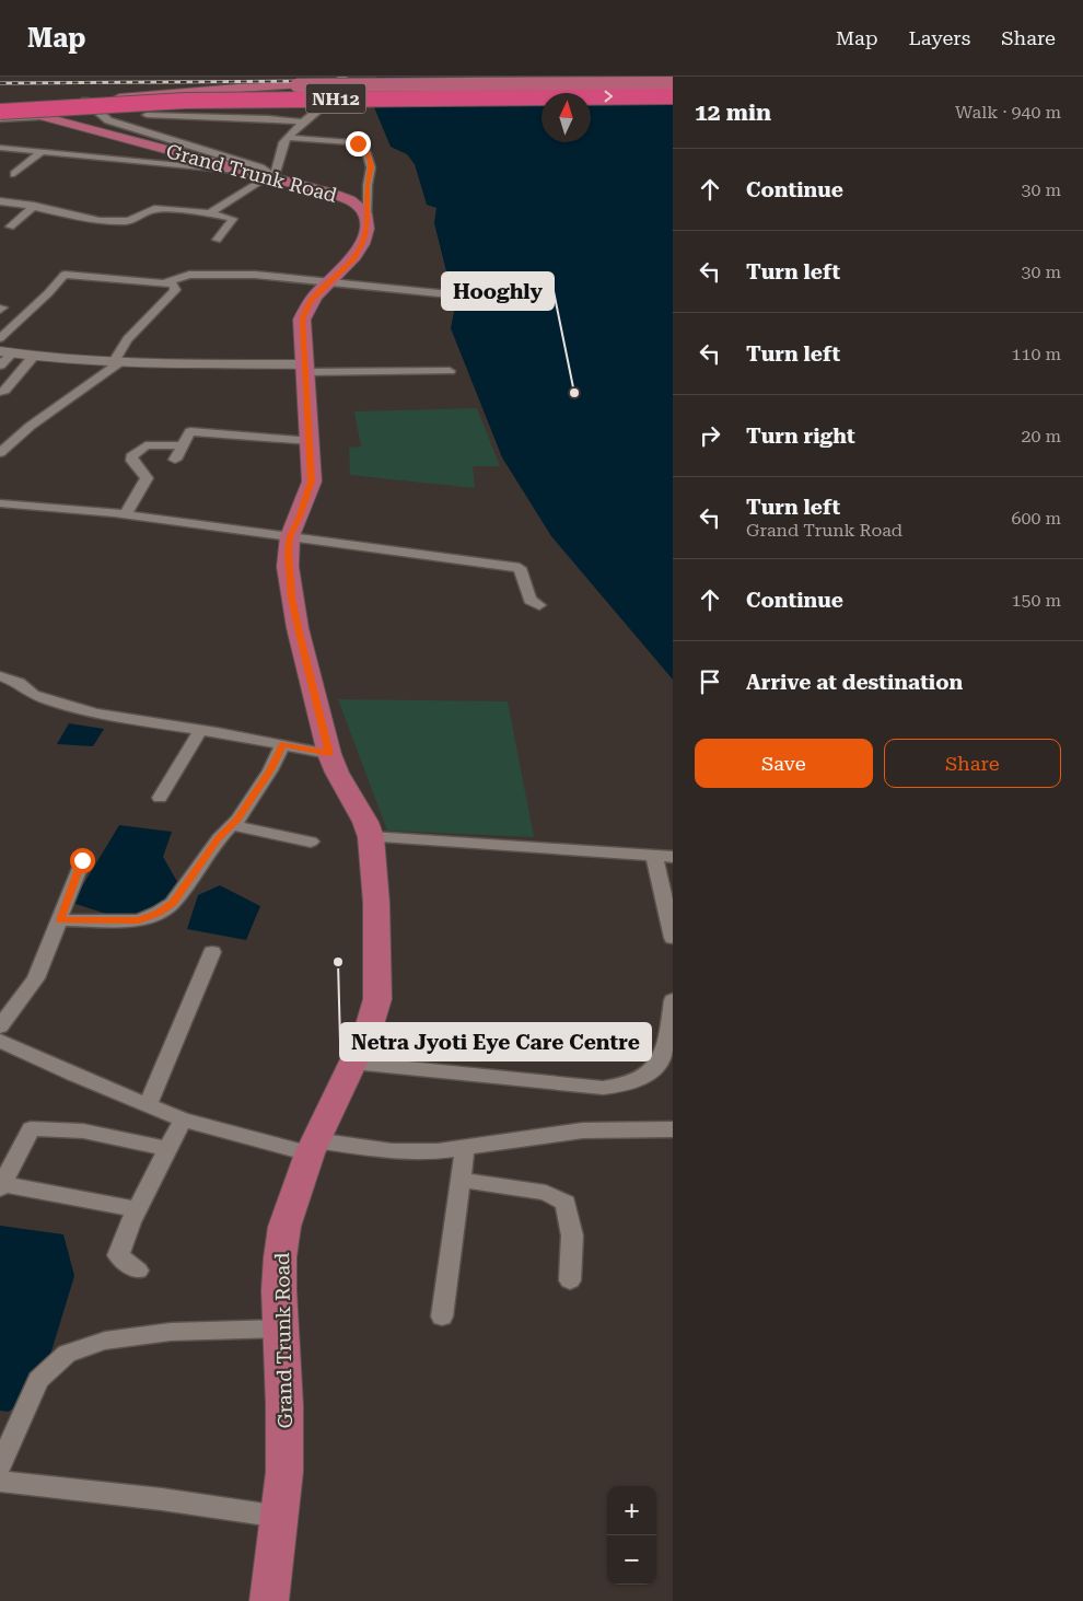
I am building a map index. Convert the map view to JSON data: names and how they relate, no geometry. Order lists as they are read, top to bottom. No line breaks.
{"streets":{"highway":["NH12"],"main road":["Grand Trunk Road"]},"crossings":[["NH12","Grand Trunk Road"]],"places":["Hooghly","Netra Jyoti Eye Care Centre"],"north":"top","page":{"header":"Map","nav":["Map","Layers","Share"],"heading":["12 min","Walk · 940 m"],"list":[["Continue","30 m"],["Turn left","30 m"],["Turn left","110 m"],["Turn right","20 m"],["Turn left","Grand Trunk Road","600 m"],["Continue","150 m"],"Arrive at destination"],"buttons":["Save","Share"],"map_buttons":["+","−"]}}
